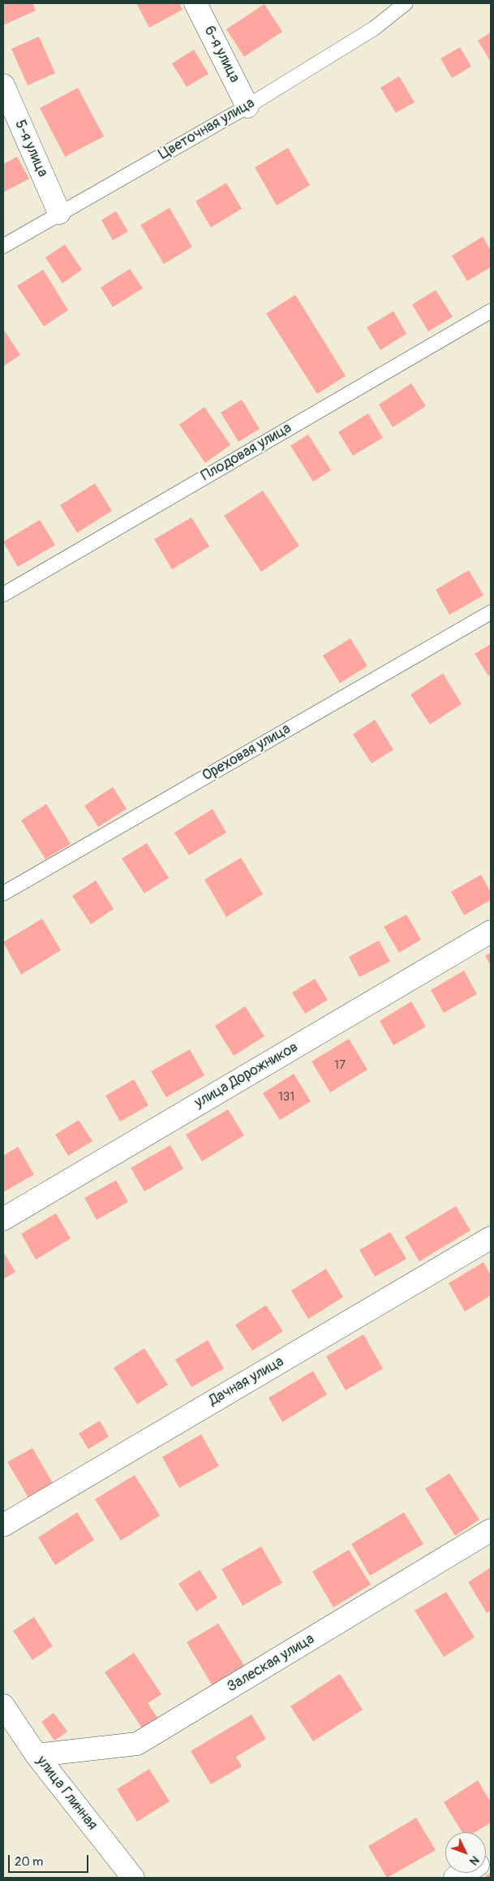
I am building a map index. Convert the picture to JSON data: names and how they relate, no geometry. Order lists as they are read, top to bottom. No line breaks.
{"streets":{"street":["6-я улица","5-я улица","улица Дорожников","Дачная улица","Залеская улица","улица Глинная"],"lane":["Цветочная улица","Плодовая улица","Ореховая улица"]},"crossings":[["6-я улица","Цветочная улица"],["Цветочная улица","5-я улица"],["Залеская улица","улица Глинная"]],"house_numbers":["17","131"],"scale_bar":"20 m","north":"bottom right"}
